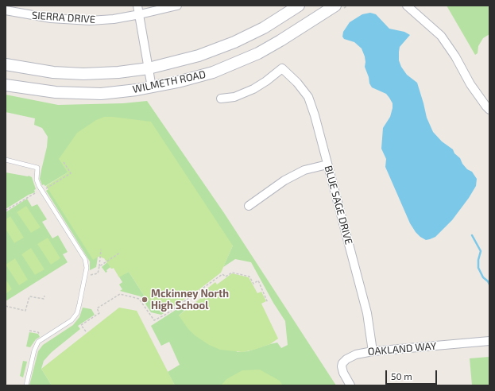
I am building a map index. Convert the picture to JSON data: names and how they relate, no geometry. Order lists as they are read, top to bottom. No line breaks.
{"streets":{"main road":["WILMETH ROAD"],"street":["SIERRA DRIVE","BLUE SAGE DRIVE","OAKLAND WAY"]},"crossings":[["BLUE SAGE DRIVE","OAKLAND WAY"]],"places":["Mckinney North High School"],"scale_bar":"50 m"}
